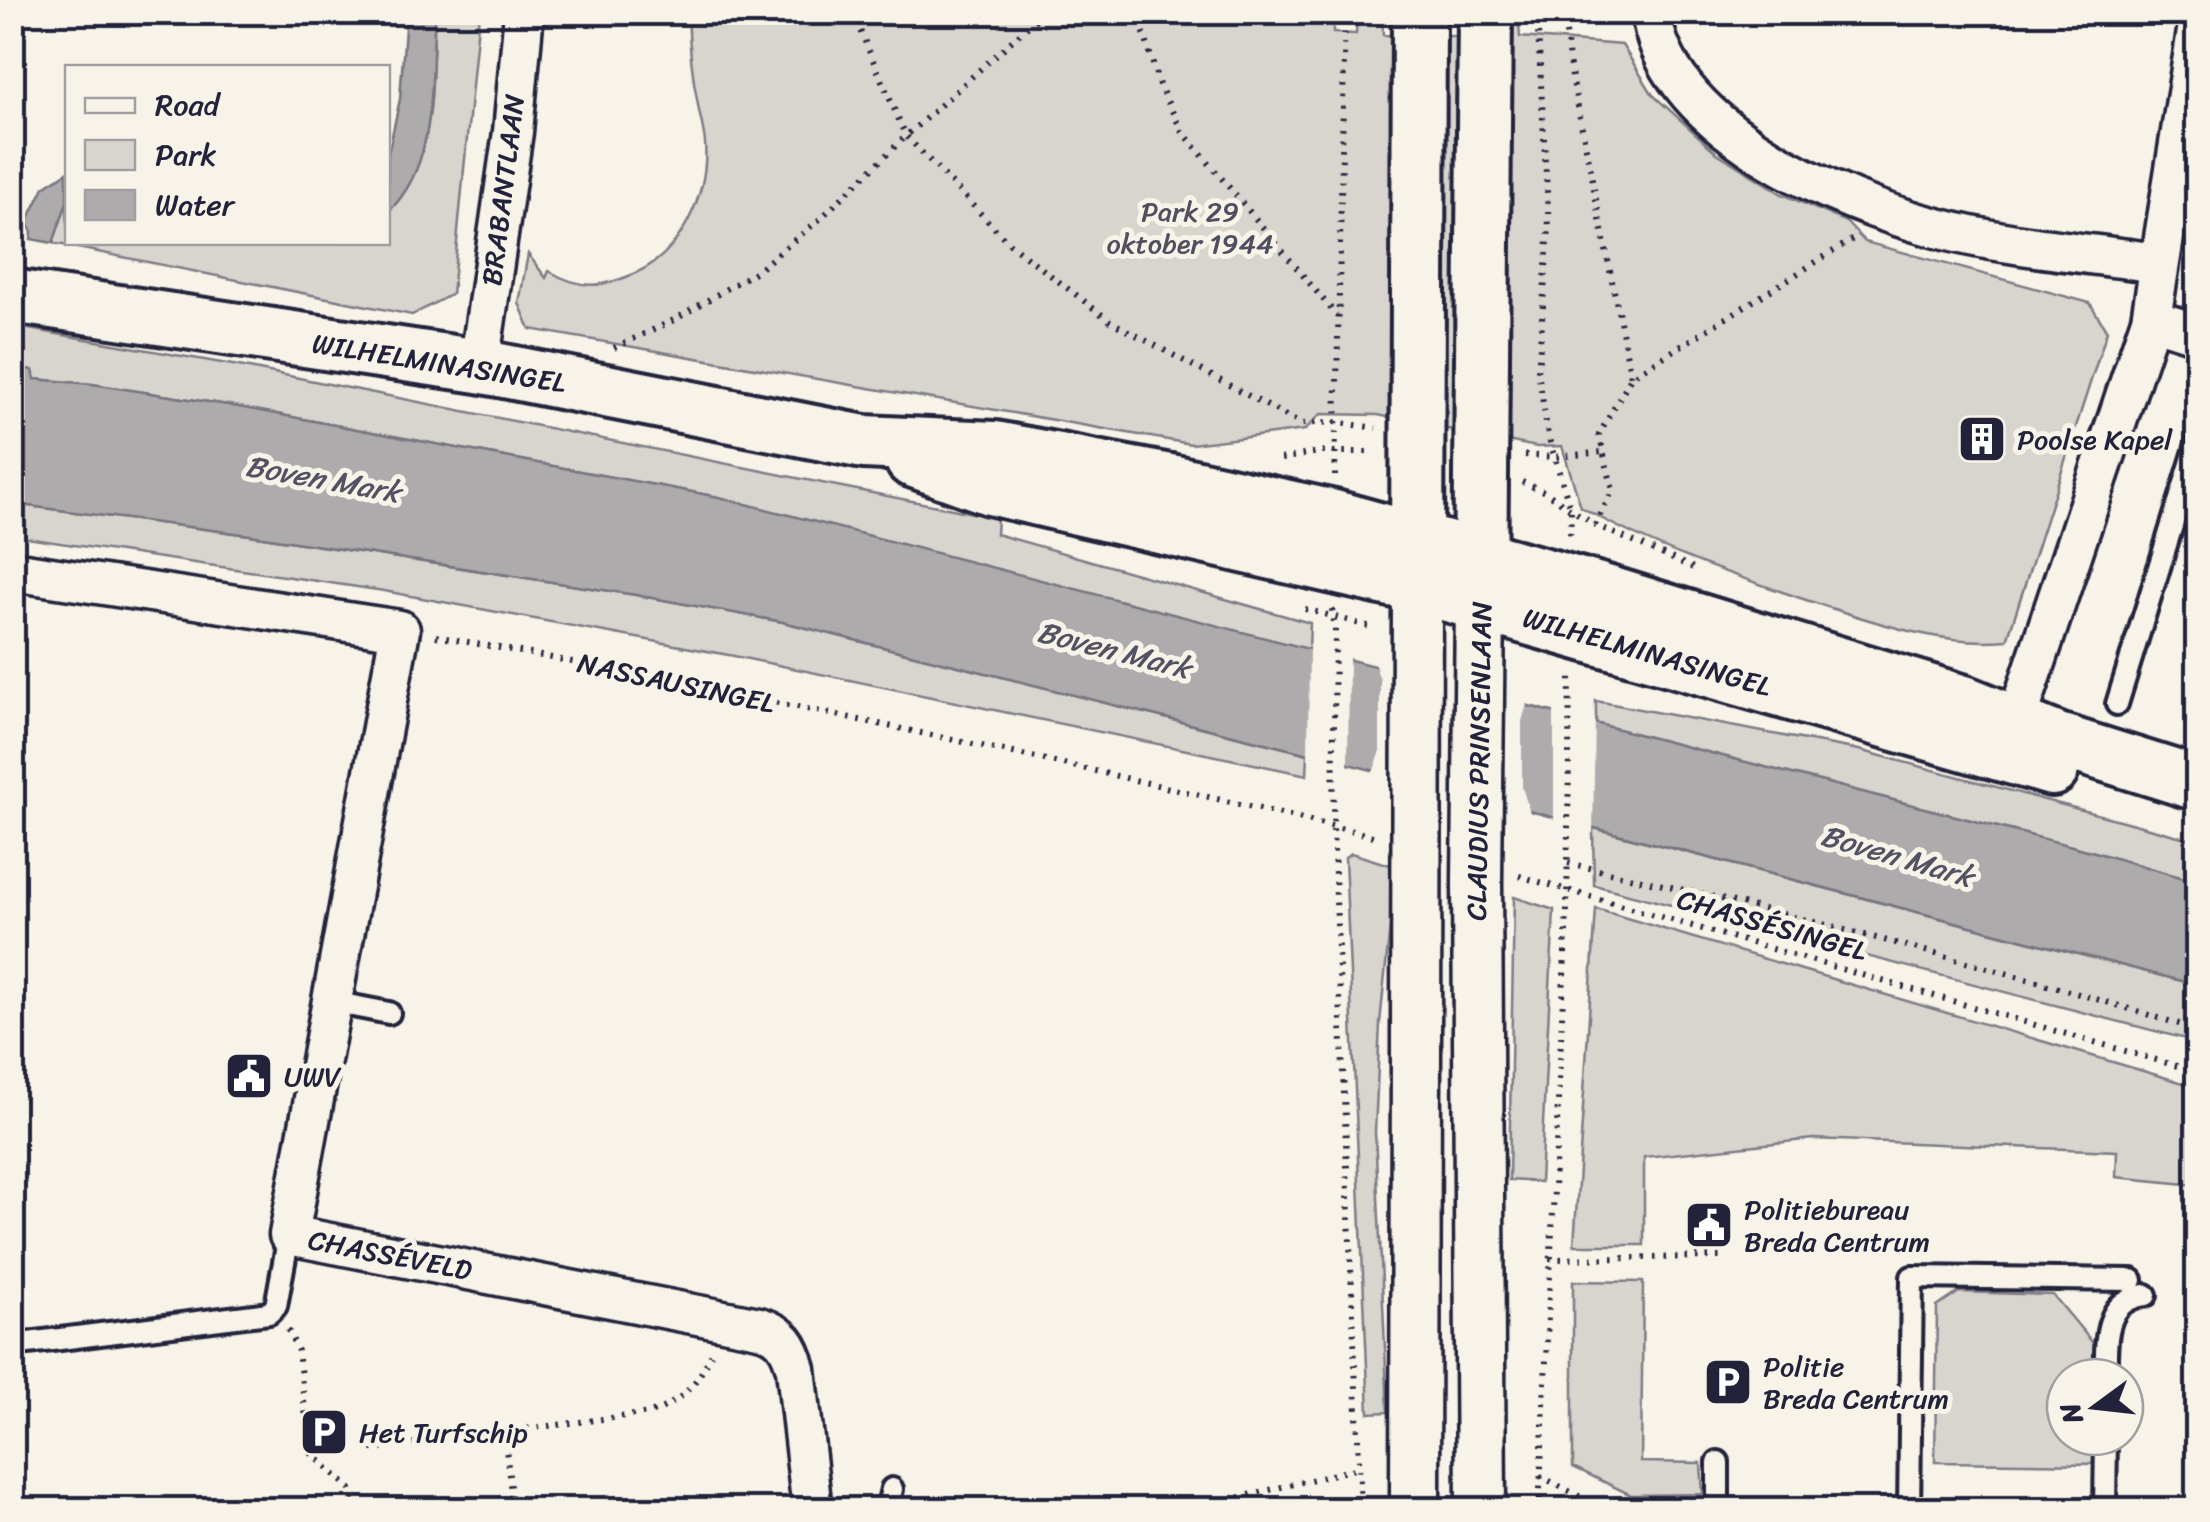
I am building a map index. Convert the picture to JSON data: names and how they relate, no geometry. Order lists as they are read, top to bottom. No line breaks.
{"streets":{"main road":["WILHELMINASINGEL","CLAUDIUS PRINSENLAAN"],"street":["BRABANTLAAN","CHASSÉVELD"],"path":["NASSAUSINGEL","CHASSÉSINGEL"]},"crossings":[["BRABANTLAAN","WILHELMINASINGEL"],["WILHELMINASINGEL","CLAUDIUS PRINSENLAAN"],["NASSAUSINGEL","CHASSÉVELD"],["CLAUDIUS PRINSENLAAN","CHASSÉSINGEL"]],"water":["Boven Mark"],"parks":["Park 29 oktober 1944"],"places":{"building":["Poolse Kapel"],"public building":["UWV","Politiebureau Breda Centrum"],"parking":["Politie Breda Centrum","Het Turfschip"]},"legend":["Road","Park","Water"],"north":"left"}
